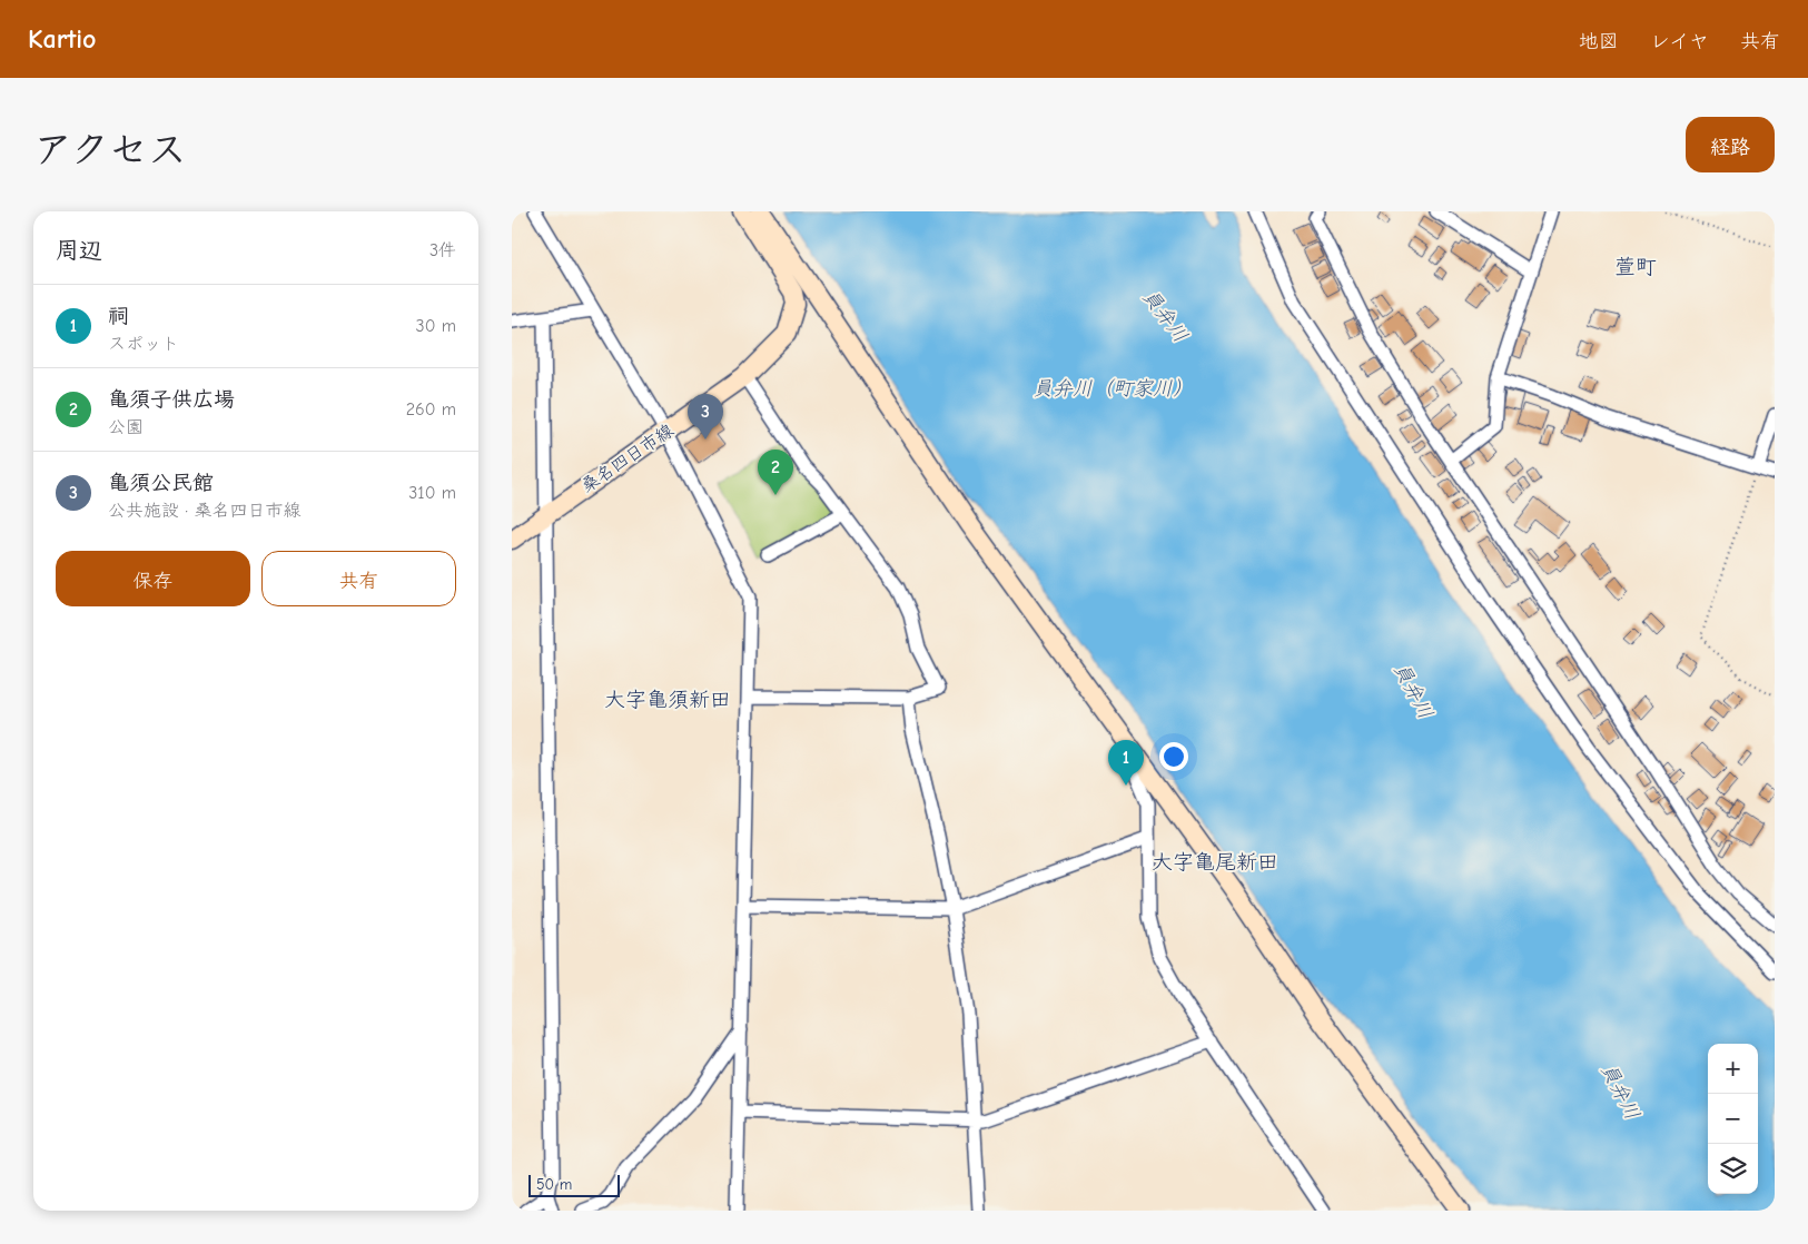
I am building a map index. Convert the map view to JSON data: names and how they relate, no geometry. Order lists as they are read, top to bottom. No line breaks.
{"streets":{"street":["桑名四日市線"]},"districts":["萱町","大字亀須新田","大字亀尾新田"],"water":["員弁川","員弁川（町家川）"],"scale_bar":"50 m","page":{"header":"Kartio","nav":["地図","レイヤ","共有"],"title":"アクセス","buttons":["経路",["保存","共有"]],"heading":["周辺","3件"],"list":[{"mark":"1","name":"祠","note":"スポット","value":"30 m"},{"mark":"2","name":"亀須子供広場","note":"公園","value":"260 m"},{"mark":"3","name":"亀須公民館","note":"公共施設 · 桑名四日市線","value":"310 m"}],"pins":["3","2","1"],"map_buttons":["+","−"],"scale":"50 m"}}
